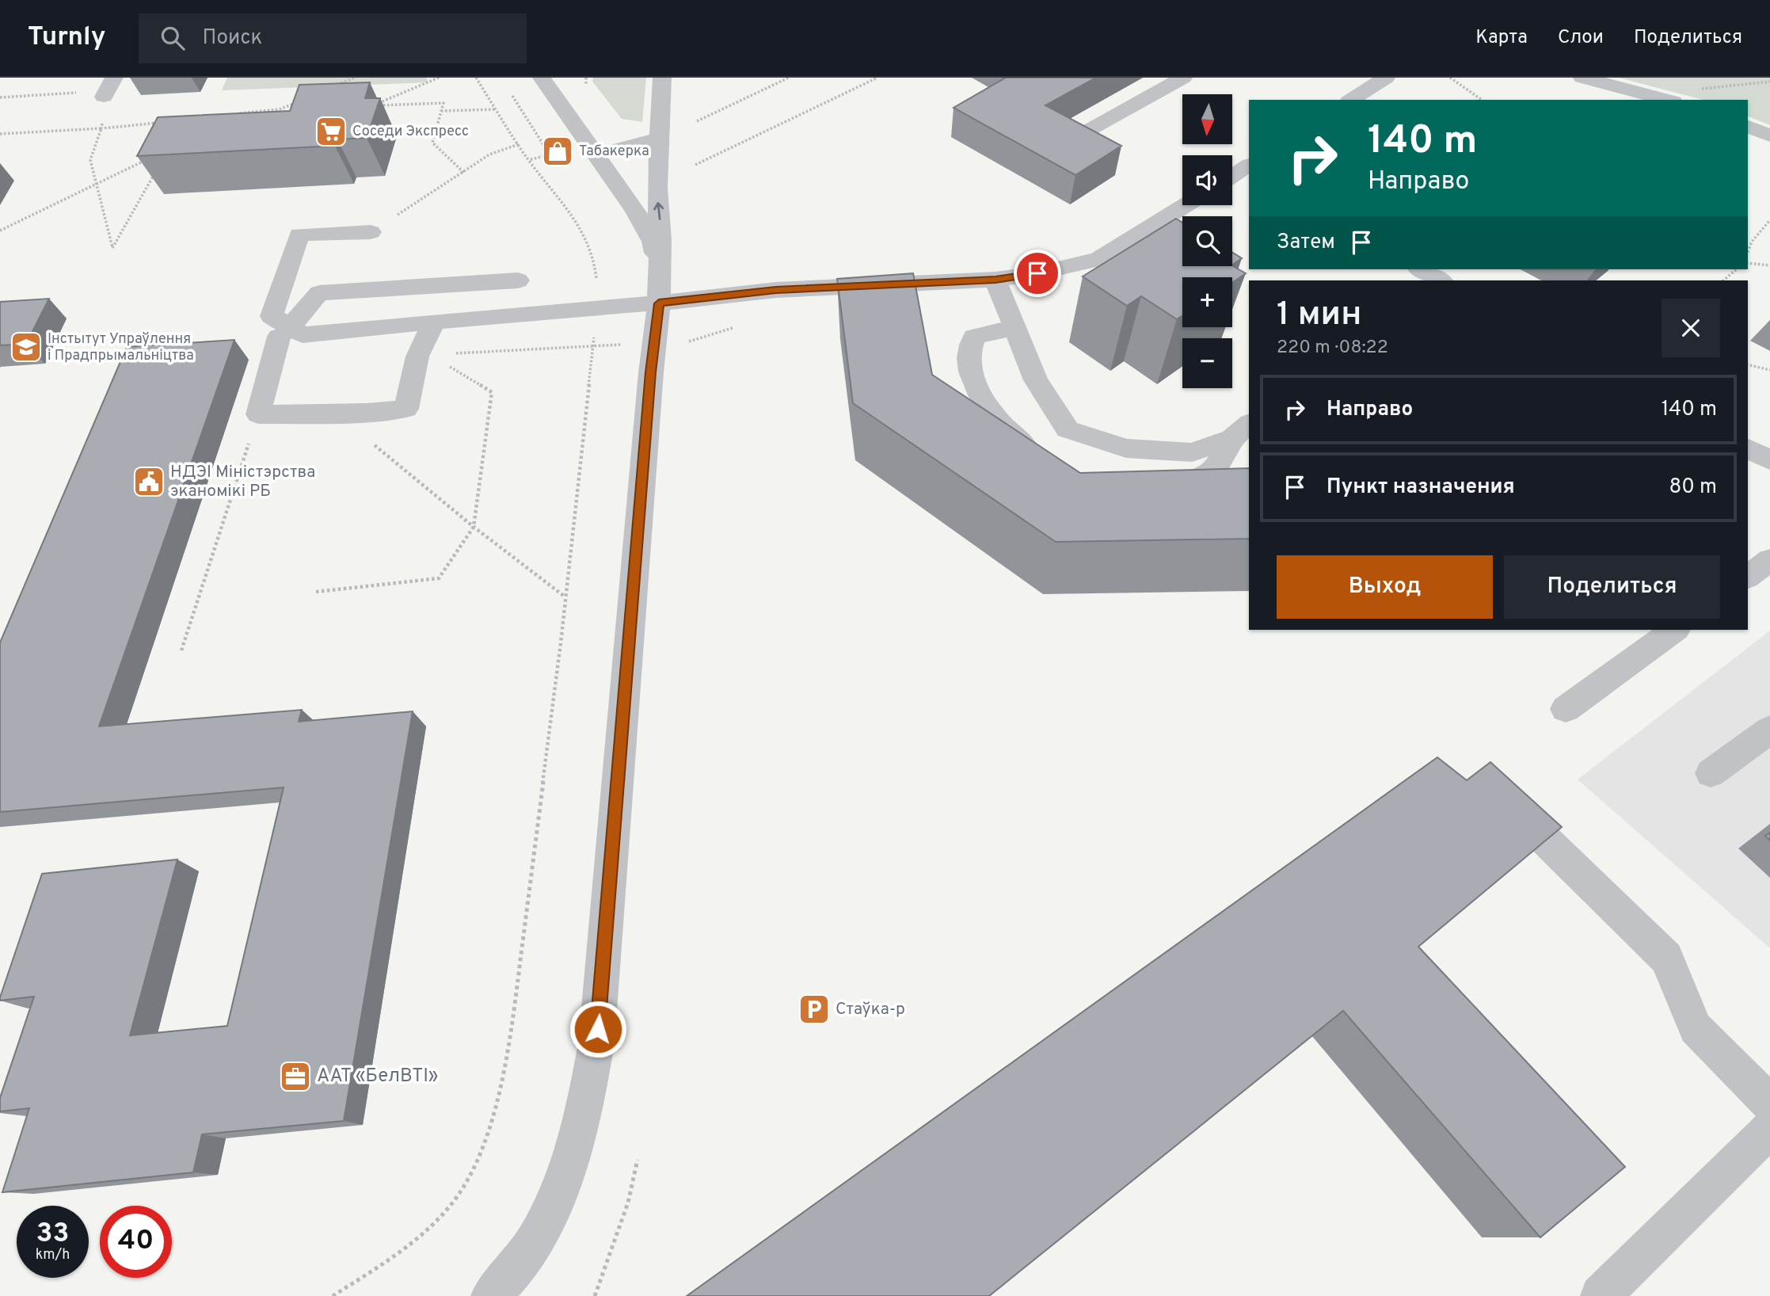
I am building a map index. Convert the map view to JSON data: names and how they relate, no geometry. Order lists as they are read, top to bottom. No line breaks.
{"places":{"supermarket":["Соседи Экспресс"],"shop":["Табакерка"],"school or university":["Інстытут Упраўлення і Прадпрымальніцтва"],"public building":["НДЭІ Міністэрства эканомікі РБ"],"parking":["Стаўка-р"],"office":["ААТ «БелВТІ»"]},"north":"bottom","page":{"header":"Turnly","search":"Поиск","nav":["Карта","Слои","Поделиться"],"map_buttons":["+","−"],"turn":["140 m","Направо"],"then":"Затем","heading":["1 мин","220 m · 08:22"],"list":[{"name":"Направо","value":"140 m"},{"name":"Пункт назначения","value":"80 m"}],"buttons":["Выход","Поделиться"],"speed":"33 km/h","limit":"40"}}
